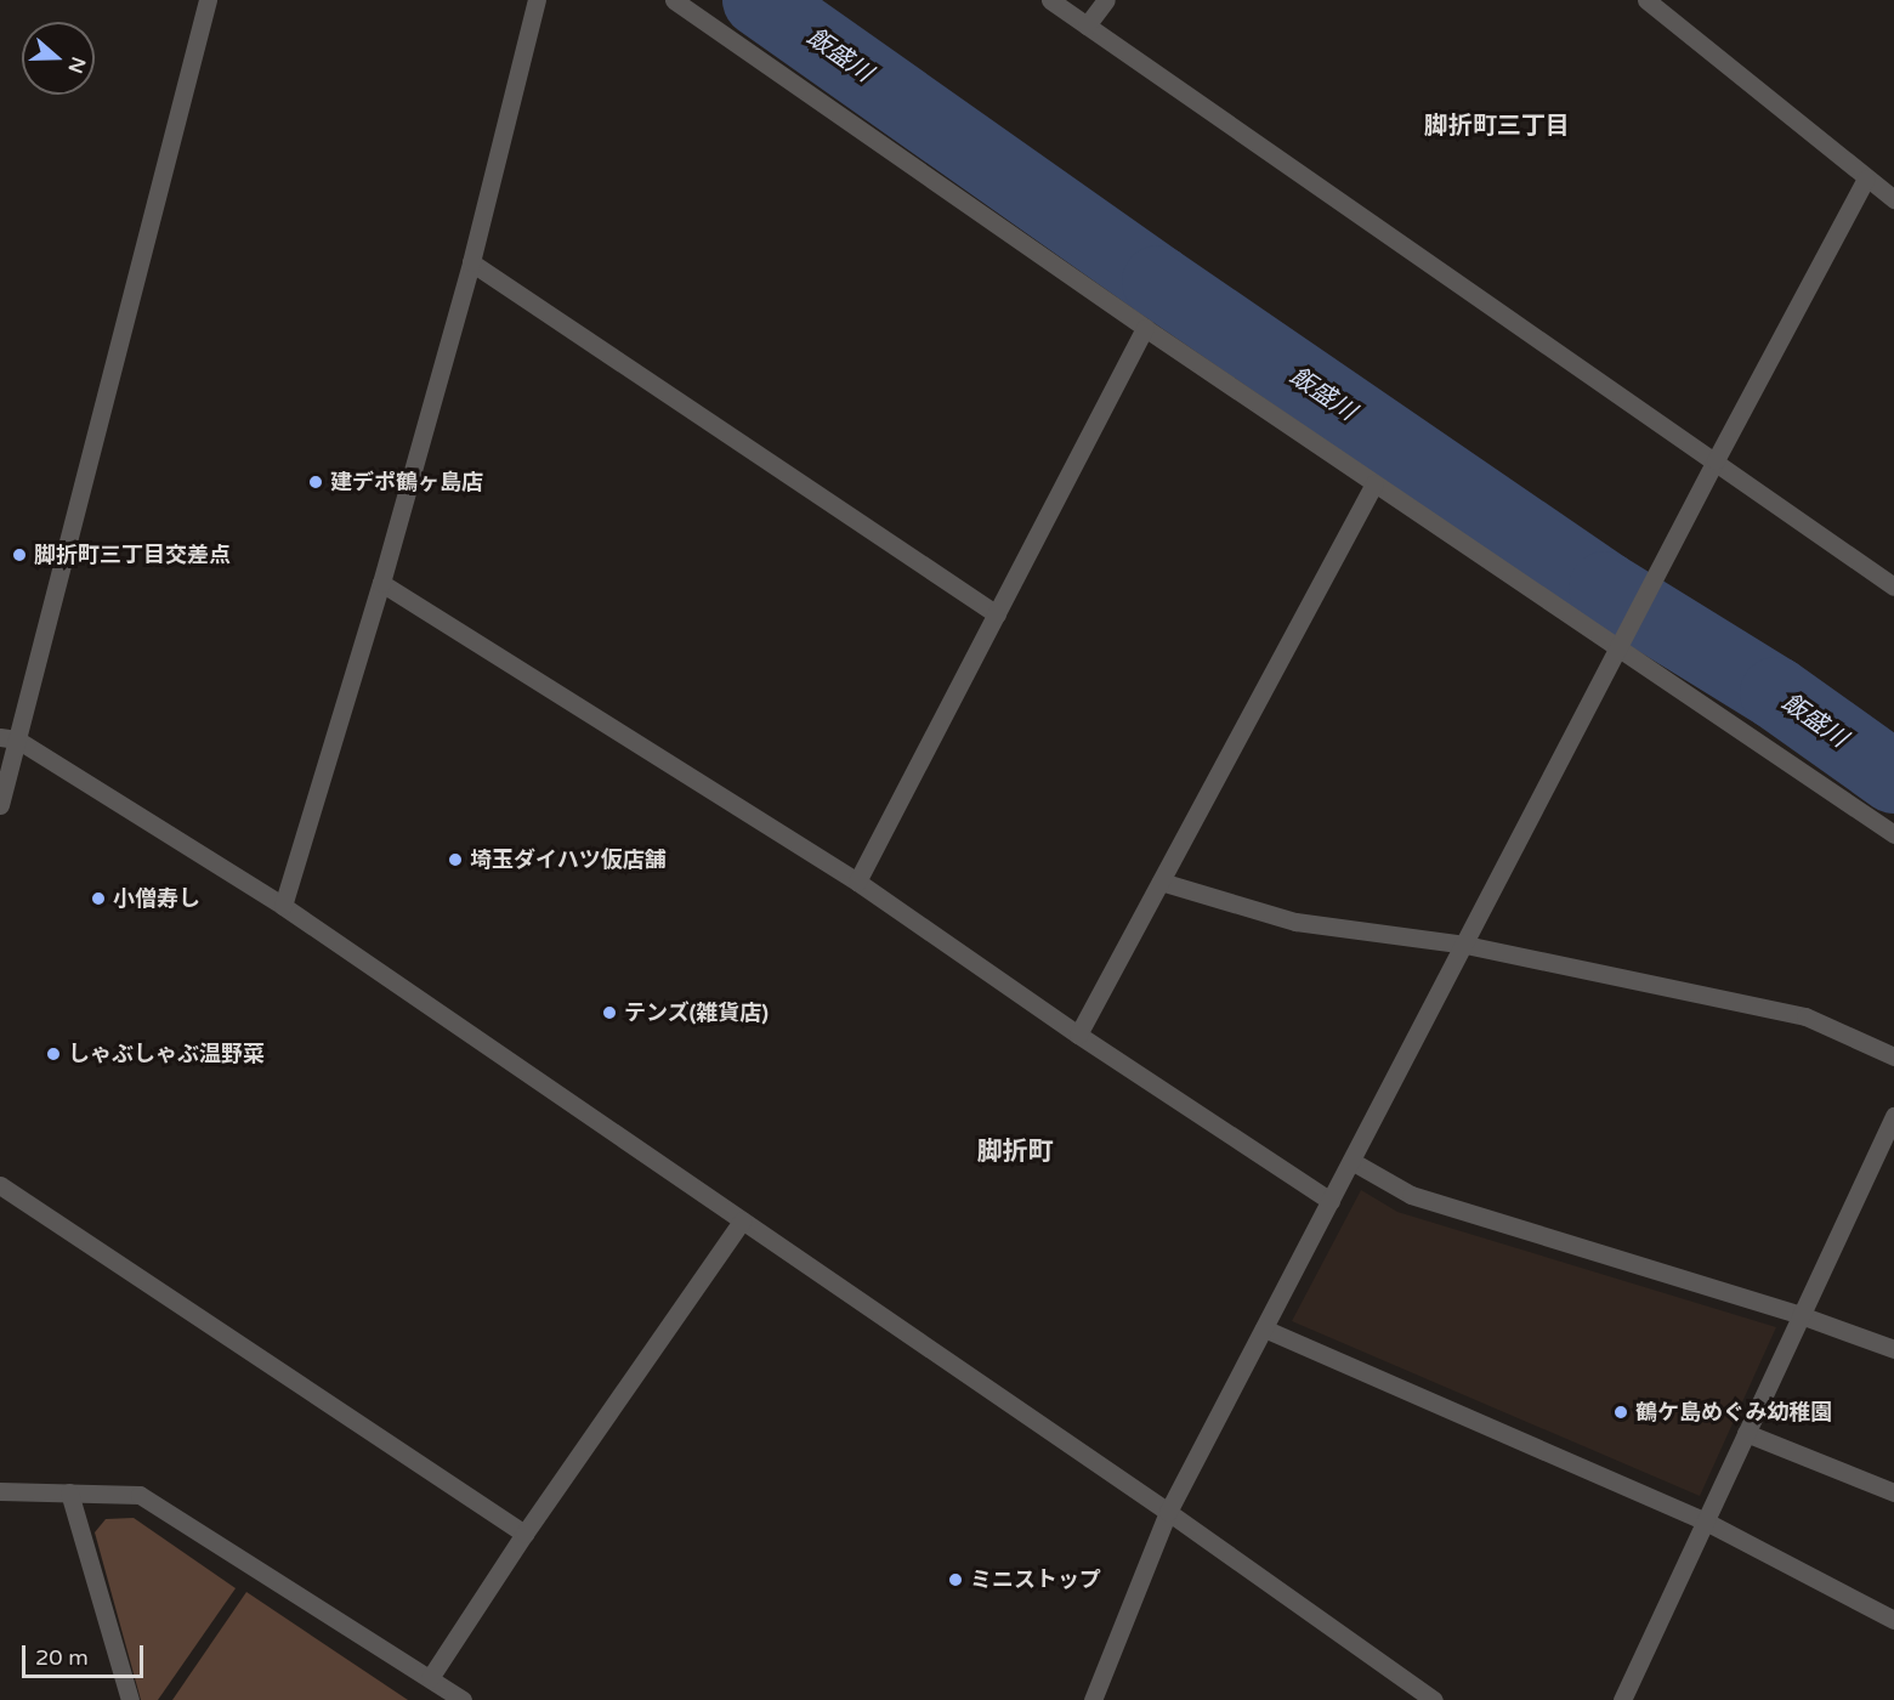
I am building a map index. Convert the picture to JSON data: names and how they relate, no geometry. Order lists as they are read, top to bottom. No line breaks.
{"districts":["脚折町三丁目","脚折町"],"water":["飯盛川"],"places":["建デポ鶴ヶ島店","脚折町三丁目交差点","埼玉ダイハツ仮店舗","小僧寿し","テンズ(雑貨店)","しゃぶしゃぶ温野菜","鶴ケ島めぐみ幼稚園","ミニストップ"],"scale_bar":"20 m","north":"right"}
